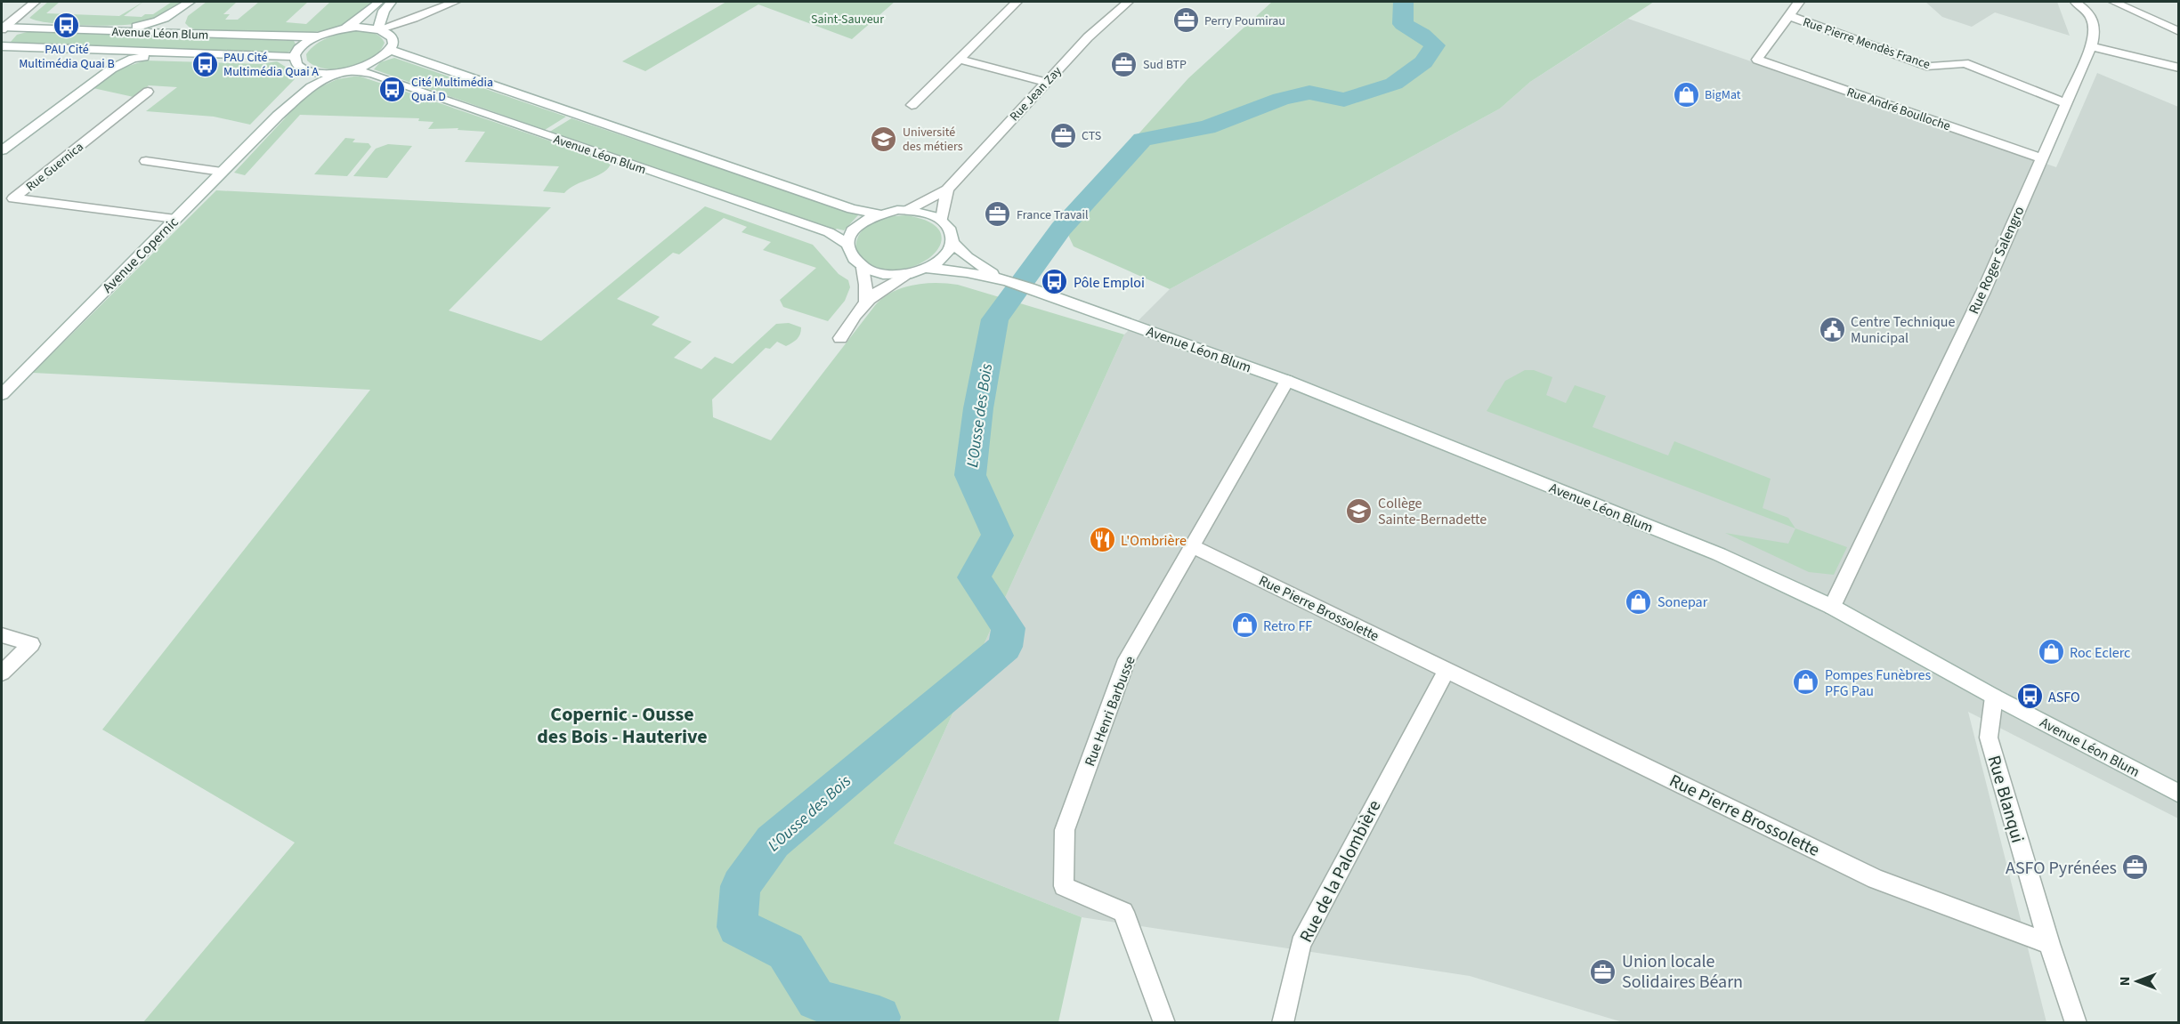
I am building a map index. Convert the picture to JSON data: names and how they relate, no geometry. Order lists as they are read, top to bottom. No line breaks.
{"streets":{"street":["Avenue Léon Blum","Rue Pierre Mendès France","Rue Jean Zay","Rue André Boulloche","Rue Guernica","Avenue Copernic","Rue Roger Salengro","Rue Pierre Brossolette","Rue Henri Barbusse","Rue Blanqui","Rue de la Palombière"]},"crossings":[["Avenue Léon Blum","Rue Jean Zay"],["Avenue Léon Blum","Avenue Copernic"],["Avenue Léon Blum","Rue Roger Salengro"],["Avenue Léon Blum","Rue Henri Barbusse"],["Avenue Léon Blum","Rue Blanqui"],["Rue Pierre Mendès France","Rue André Boulloche"],["Rue Pierre Mendès France","Rue Roger Salengro"],["Rue André Boulloche","Rue Roger Salengro"],["Rue Guernica","Avenue Copernic"],["Rue Pierre Brossolette","Rue Henri Barbusse"],["Rue Pierre Brossolette","Rue Blanqui"],["Rue Pierre Brossolette","Rue de la Palombière"]],"districts":["Copernic - Ousse des Bois - Hauterive"],"water":["L'Ousse des Bois"],"parks":["Saint-Sauveur"],"places":{"office":["Perry Poumirau","Sud BTP","CTS","France Travail","ASFO Pyrénées","Union locale Solidaires Béarn"],"bus stop":["PAU Cité Multimédia Quai B","PAU Cité Multimédia Quai A","Cité Multimédia Quai D","Pôle Emploi","ASFO"],"shop":["BigMat","Sonepar","Retro FF","Roc Eclerc","Pompes Funèbres PFG Pau"],"school or university":["Université des métiers","Collège Sainte-Bernadette"],"public building":["Centre Technique Municipal"],"restaurant":["L'Ombrière"]},"north":"left"}
